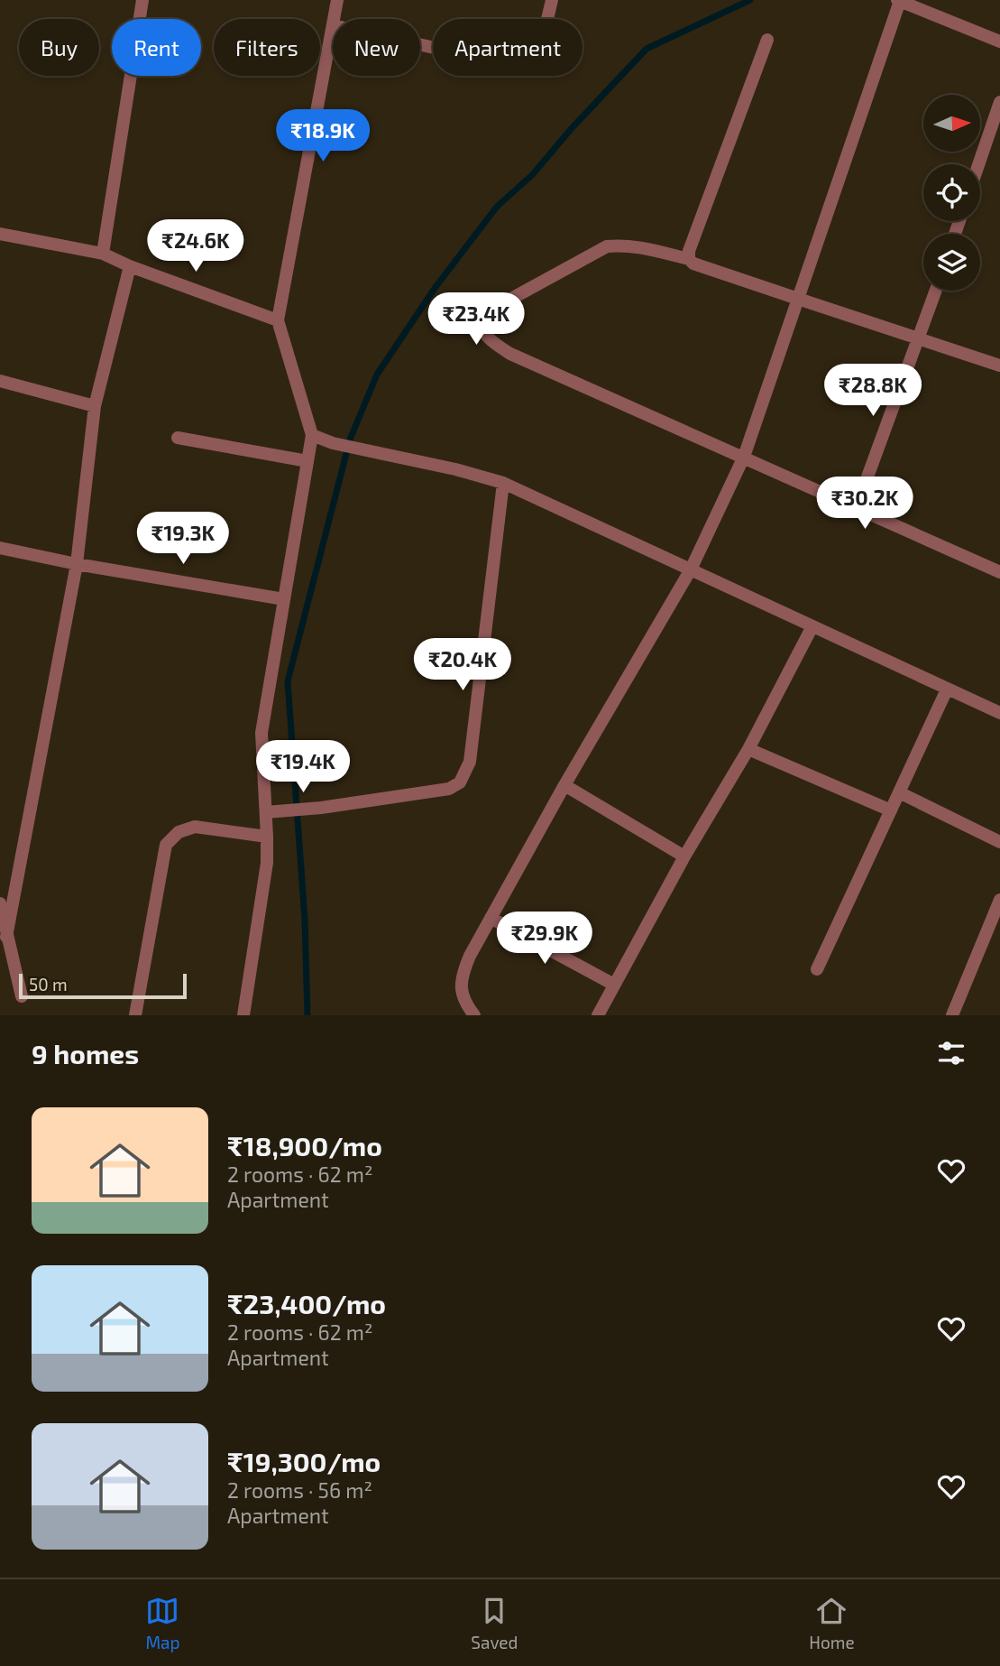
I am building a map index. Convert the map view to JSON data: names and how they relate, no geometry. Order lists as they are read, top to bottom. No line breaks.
{"scale_bar":"50 m","north":"right","page":{"chip":["Buy","Rent","Filters","New","Apartment"],"price":["₹18.9K","₹24.6K","₹23.4K","₹28.8K","₹30.2K","₹19.3K","₹20.4K","₹19.4K","₹29.9K"],"scale":"50 m","heading":"9 homes","list":[{"name":"₹18,900/mo","note":"2 rooms · 62 m² · Apartment"},{"name":"₹23,400/mo","note":"2 rooms · 62 m² · Apartment"},{"name":"₹19,300/mo","note":"2 rooms · 56 m² · Apartment"}],"tabs":["Map","Saved","Home"]}}
